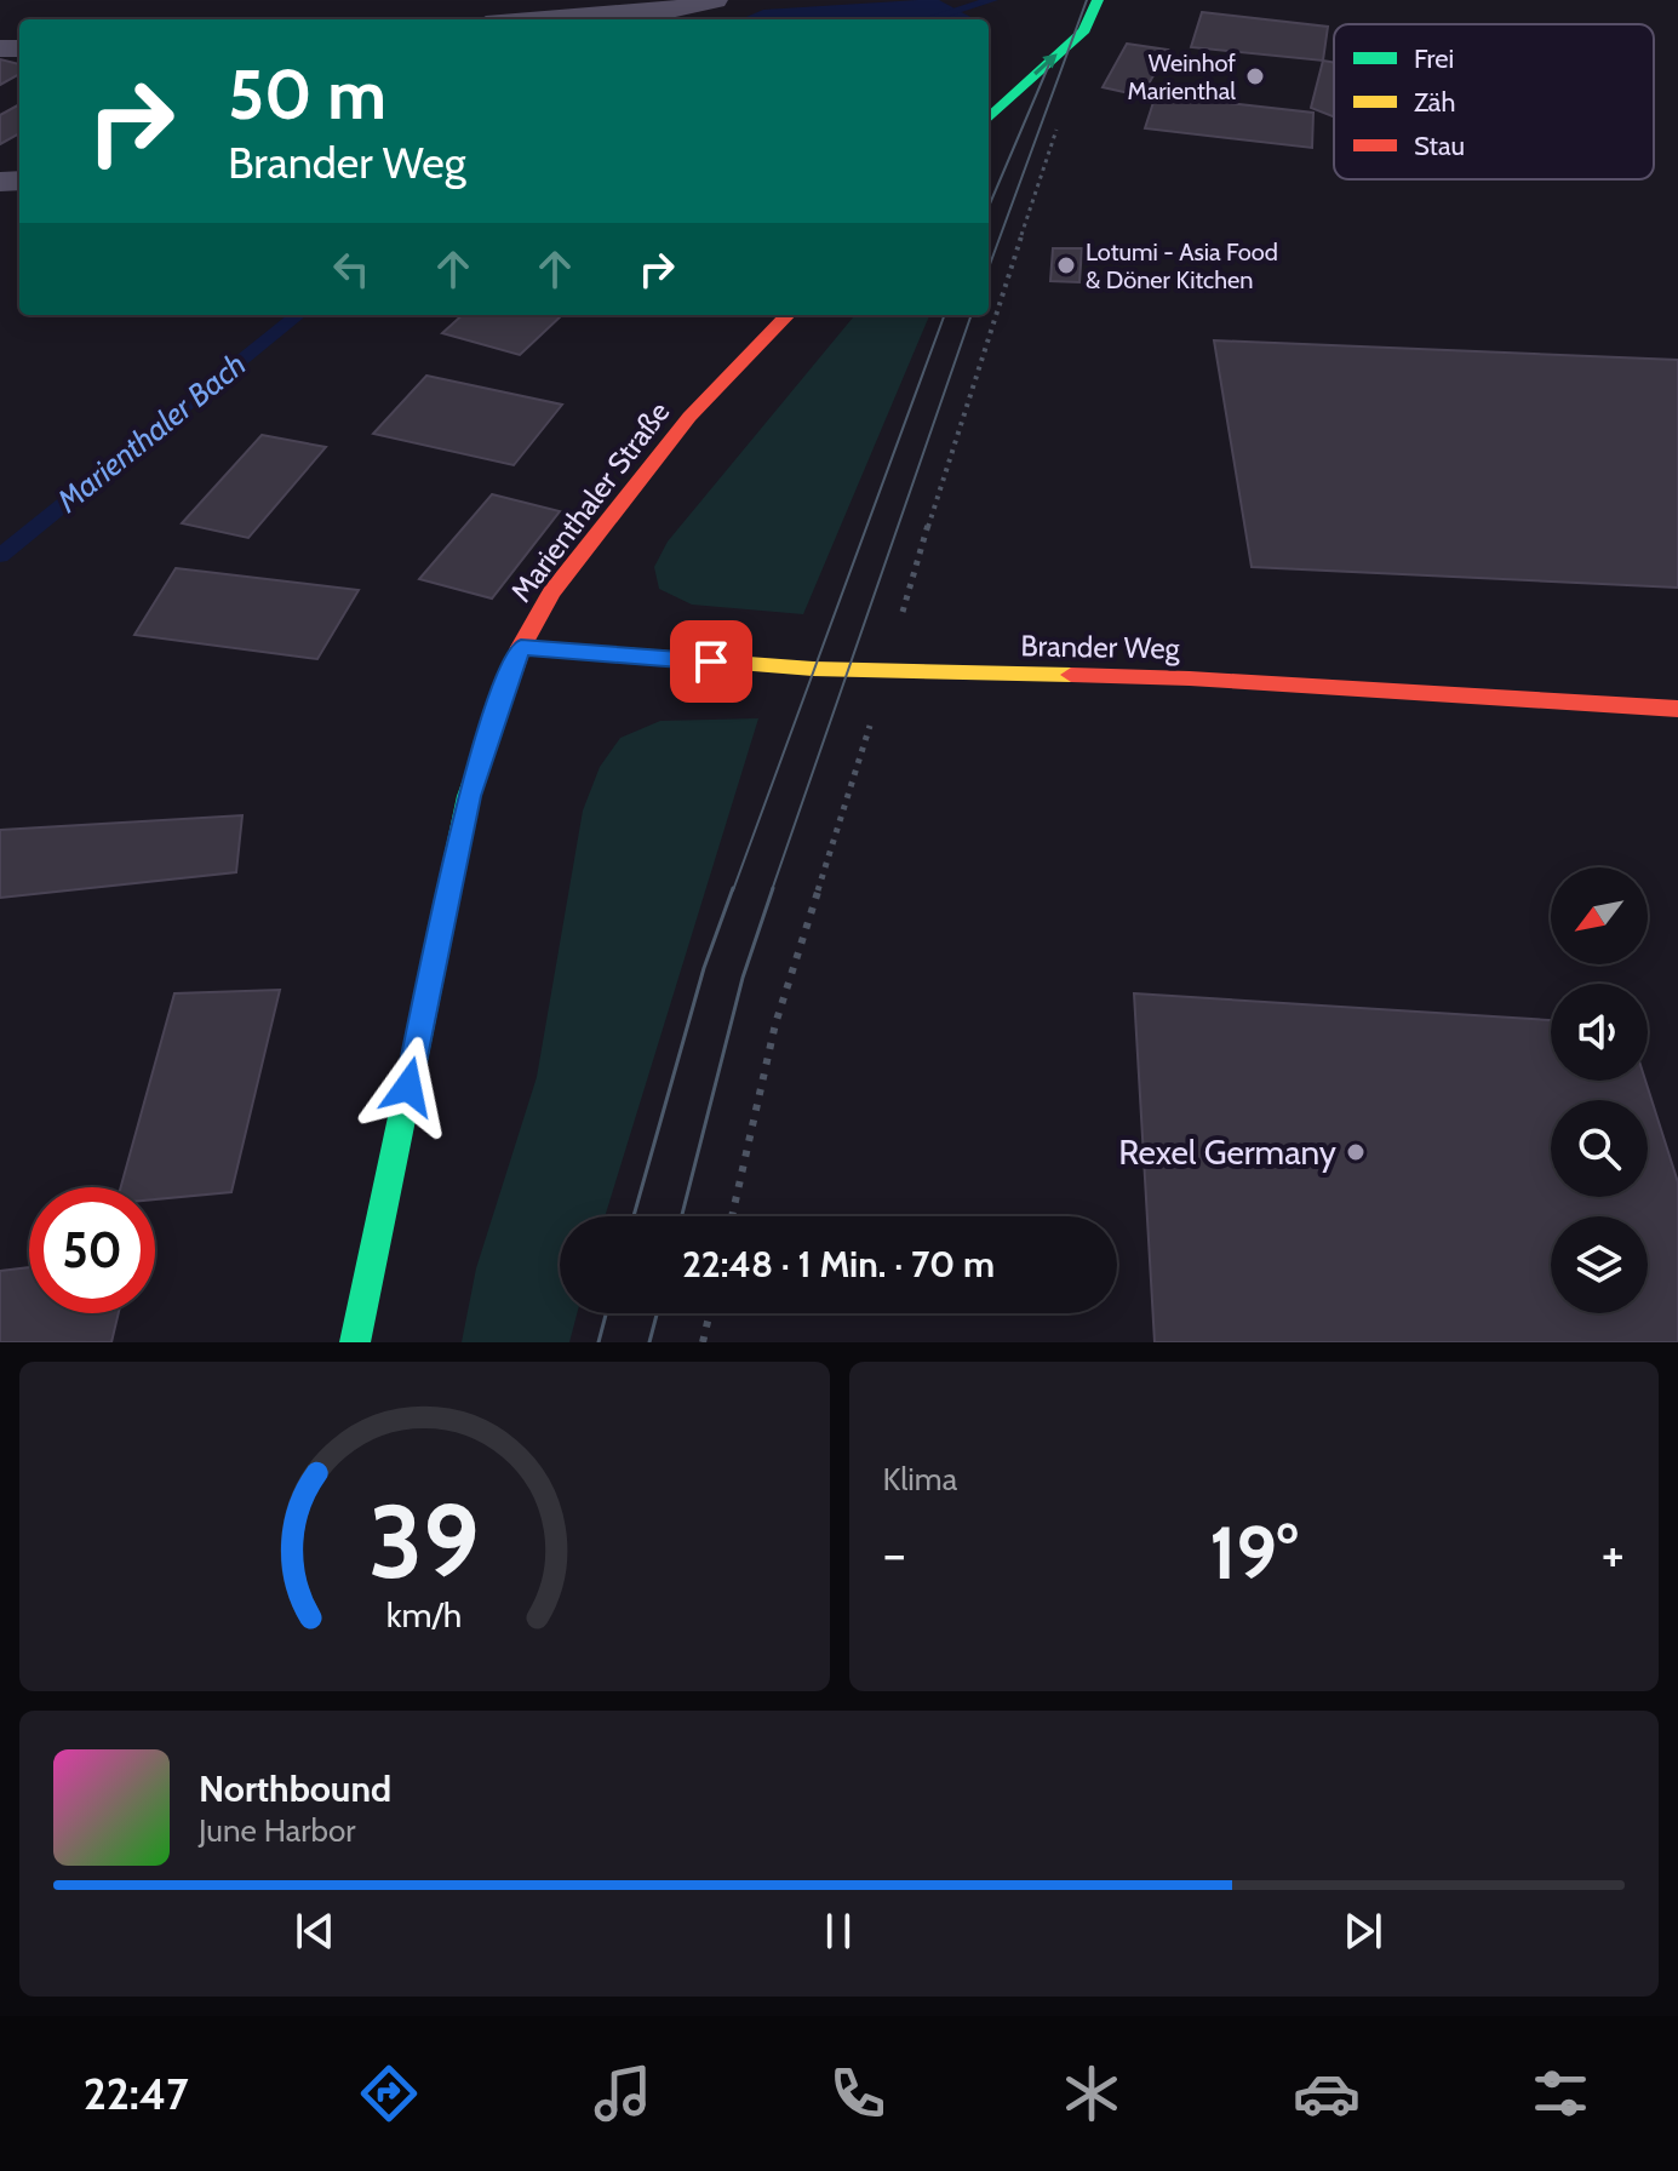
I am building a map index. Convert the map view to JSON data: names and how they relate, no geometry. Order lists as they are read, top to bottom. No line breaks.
{"streets":{"main road":["Marienthaler Straße","Brander Weg"]},"crossings":[["Marienthaler Straße","Brander Weg"]],"water":["Marienthaler Bach"],"places":["Weinhof Marienthal","Lotumi - Asia Food & Döner Kitchen","Rexel Germany"],"legend":["Frei","Zäh","Stau"],"north":"bottom left","page":{"turn":["50 m","Brander Weg"],"limit":"50","trip":"22:48 · 1 Min. · 70 m","tile":"Klima","heat":["−","19°","+"],"song":["Northbound","June Harbor"],"tabs":"22:47","gauge":["39","km/h"]}}
